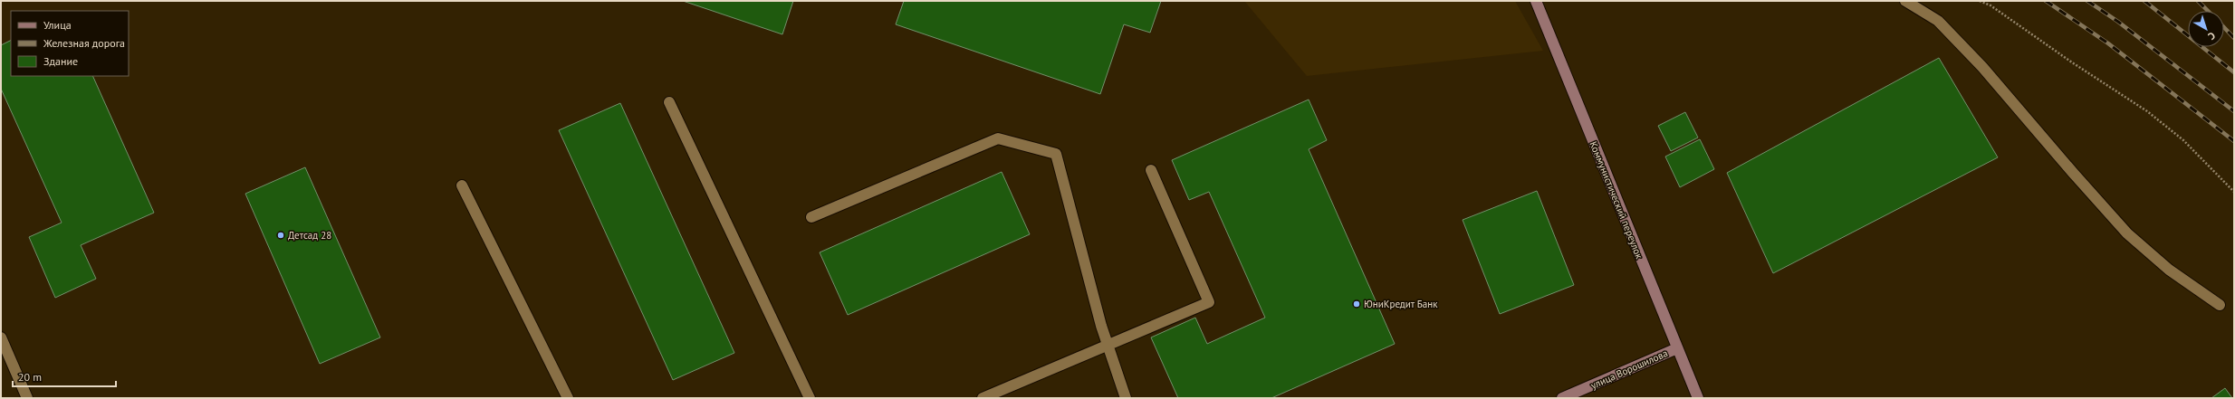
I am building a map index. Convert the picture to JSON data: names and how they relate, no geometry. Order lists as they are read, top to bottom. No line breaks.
{"streets":{"street":["Коммунистический переулок","улица Ворошилова"]},"crossings":[["Коммунистический переулок","улица Ворошилова"]],"places":["Детсад 28","ЮниКредит Банк"],"legend":["Улица","Железная дорога","Здание"],"scale_bar":"20 m","north":"bottom right"}
